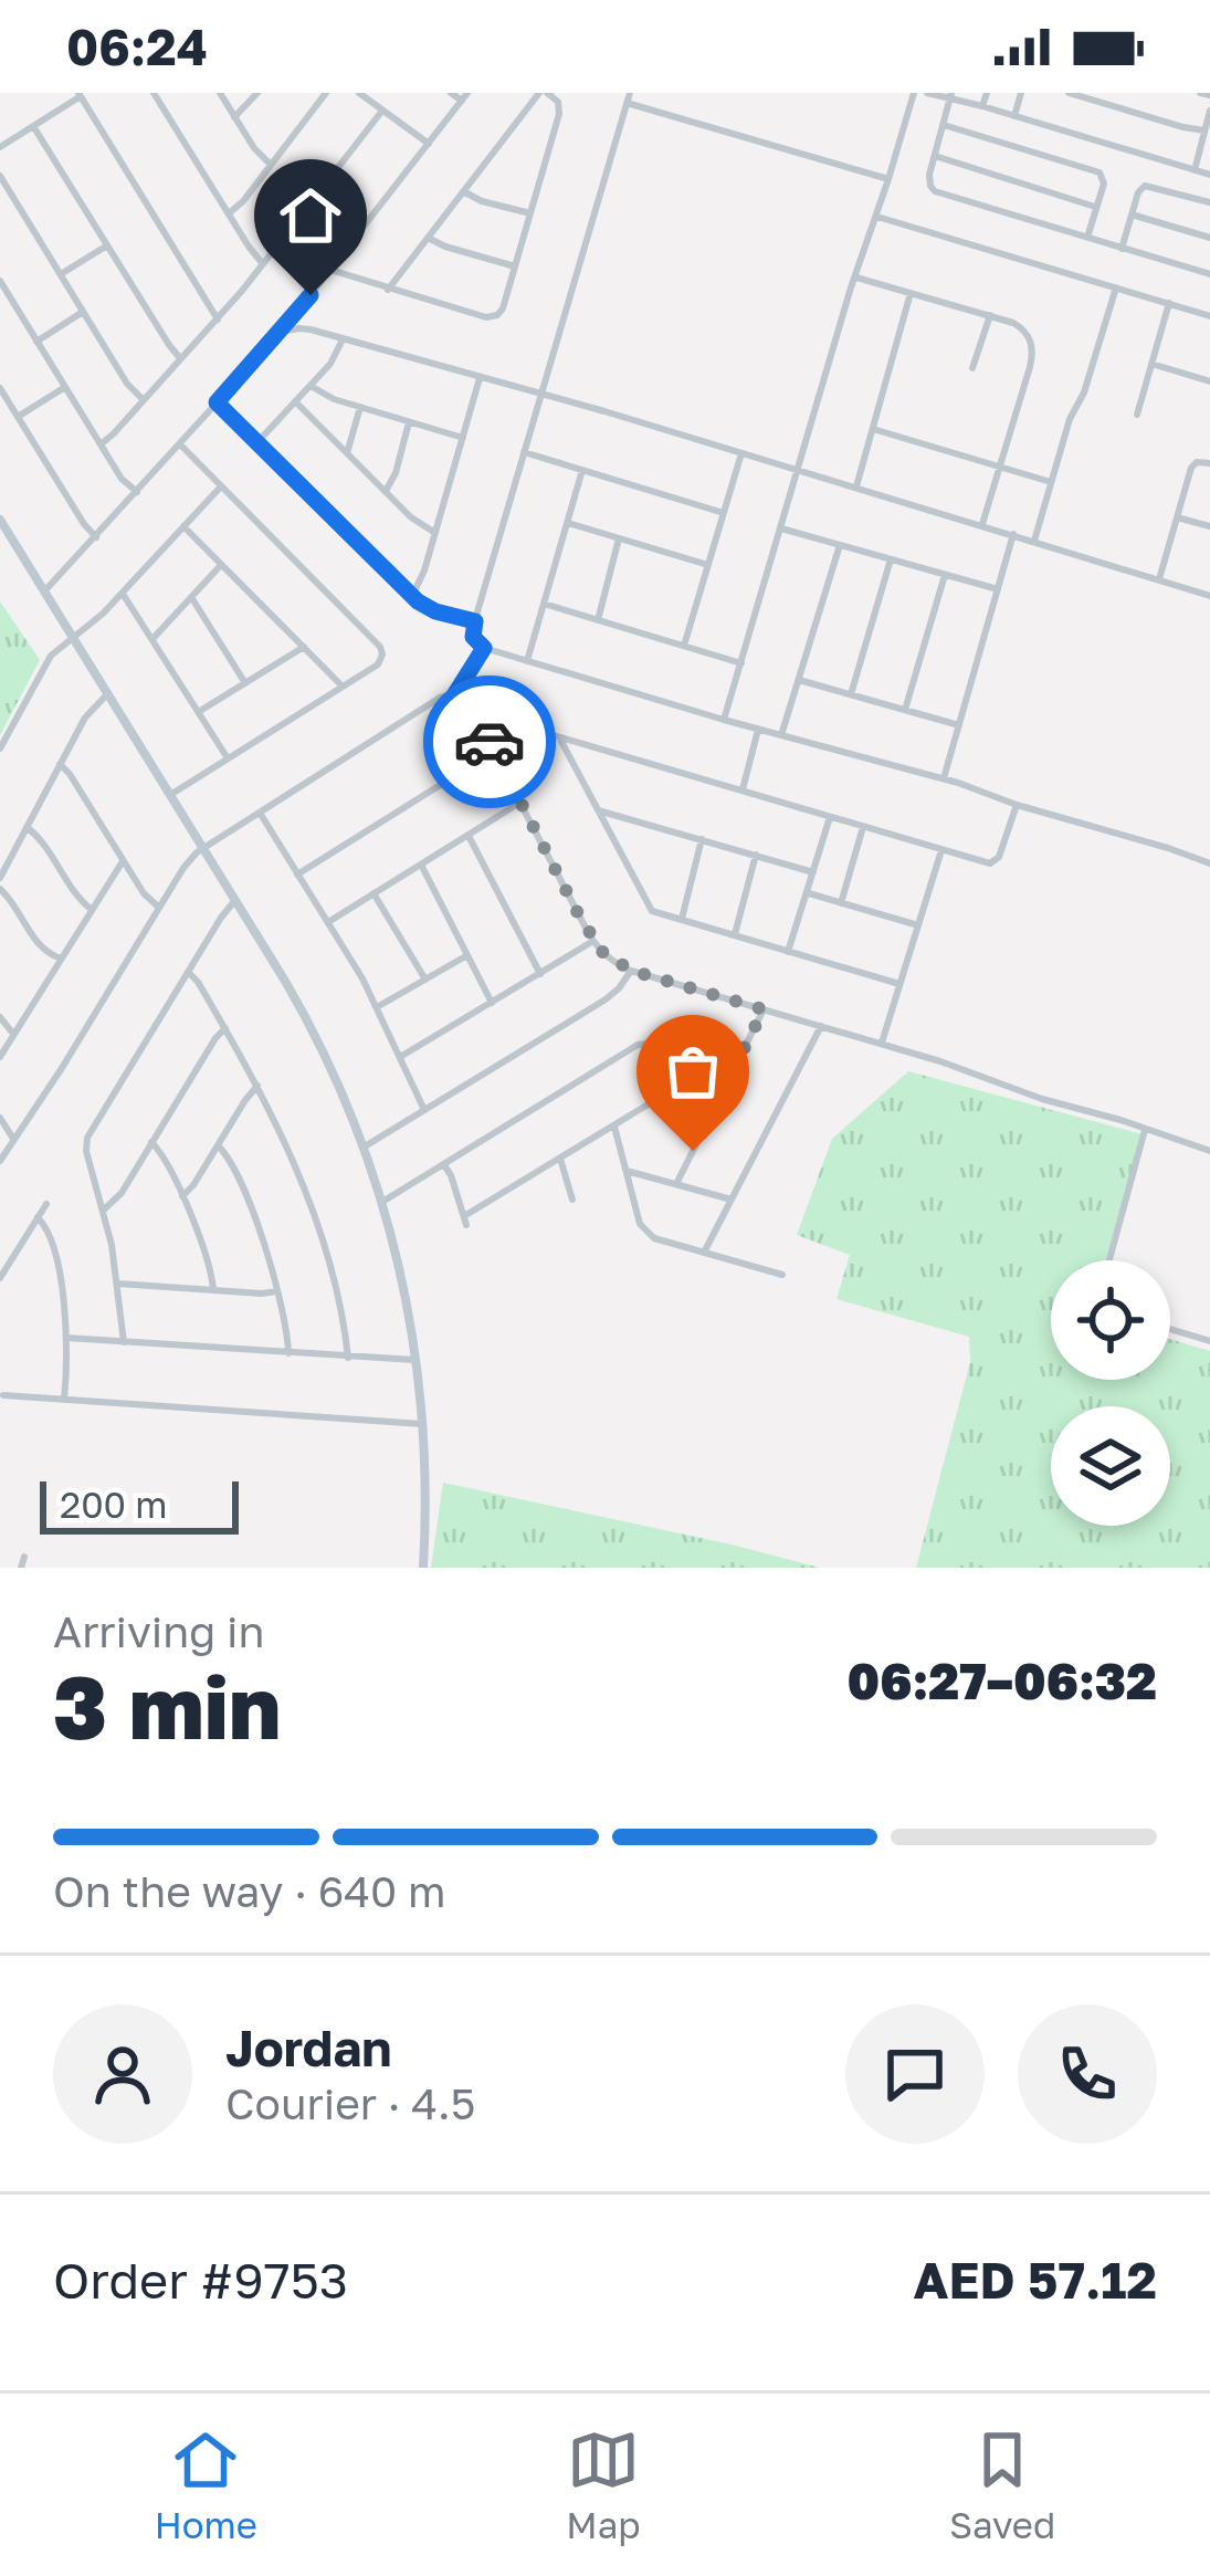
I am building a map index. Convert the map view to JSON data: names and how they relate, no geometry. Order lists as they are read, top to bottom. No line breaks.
{"scale_bar":"200 m","page":{"status":"06:24","scale":"200 m","heading":["3 min","Arriving in","06:27–06:32"],"panel":["Jordan","Courier · 4.5","Order #9753","AED 57.12"],"bar":"On the way · 640 m","tabs":["Home","Map","Saved"]}}
